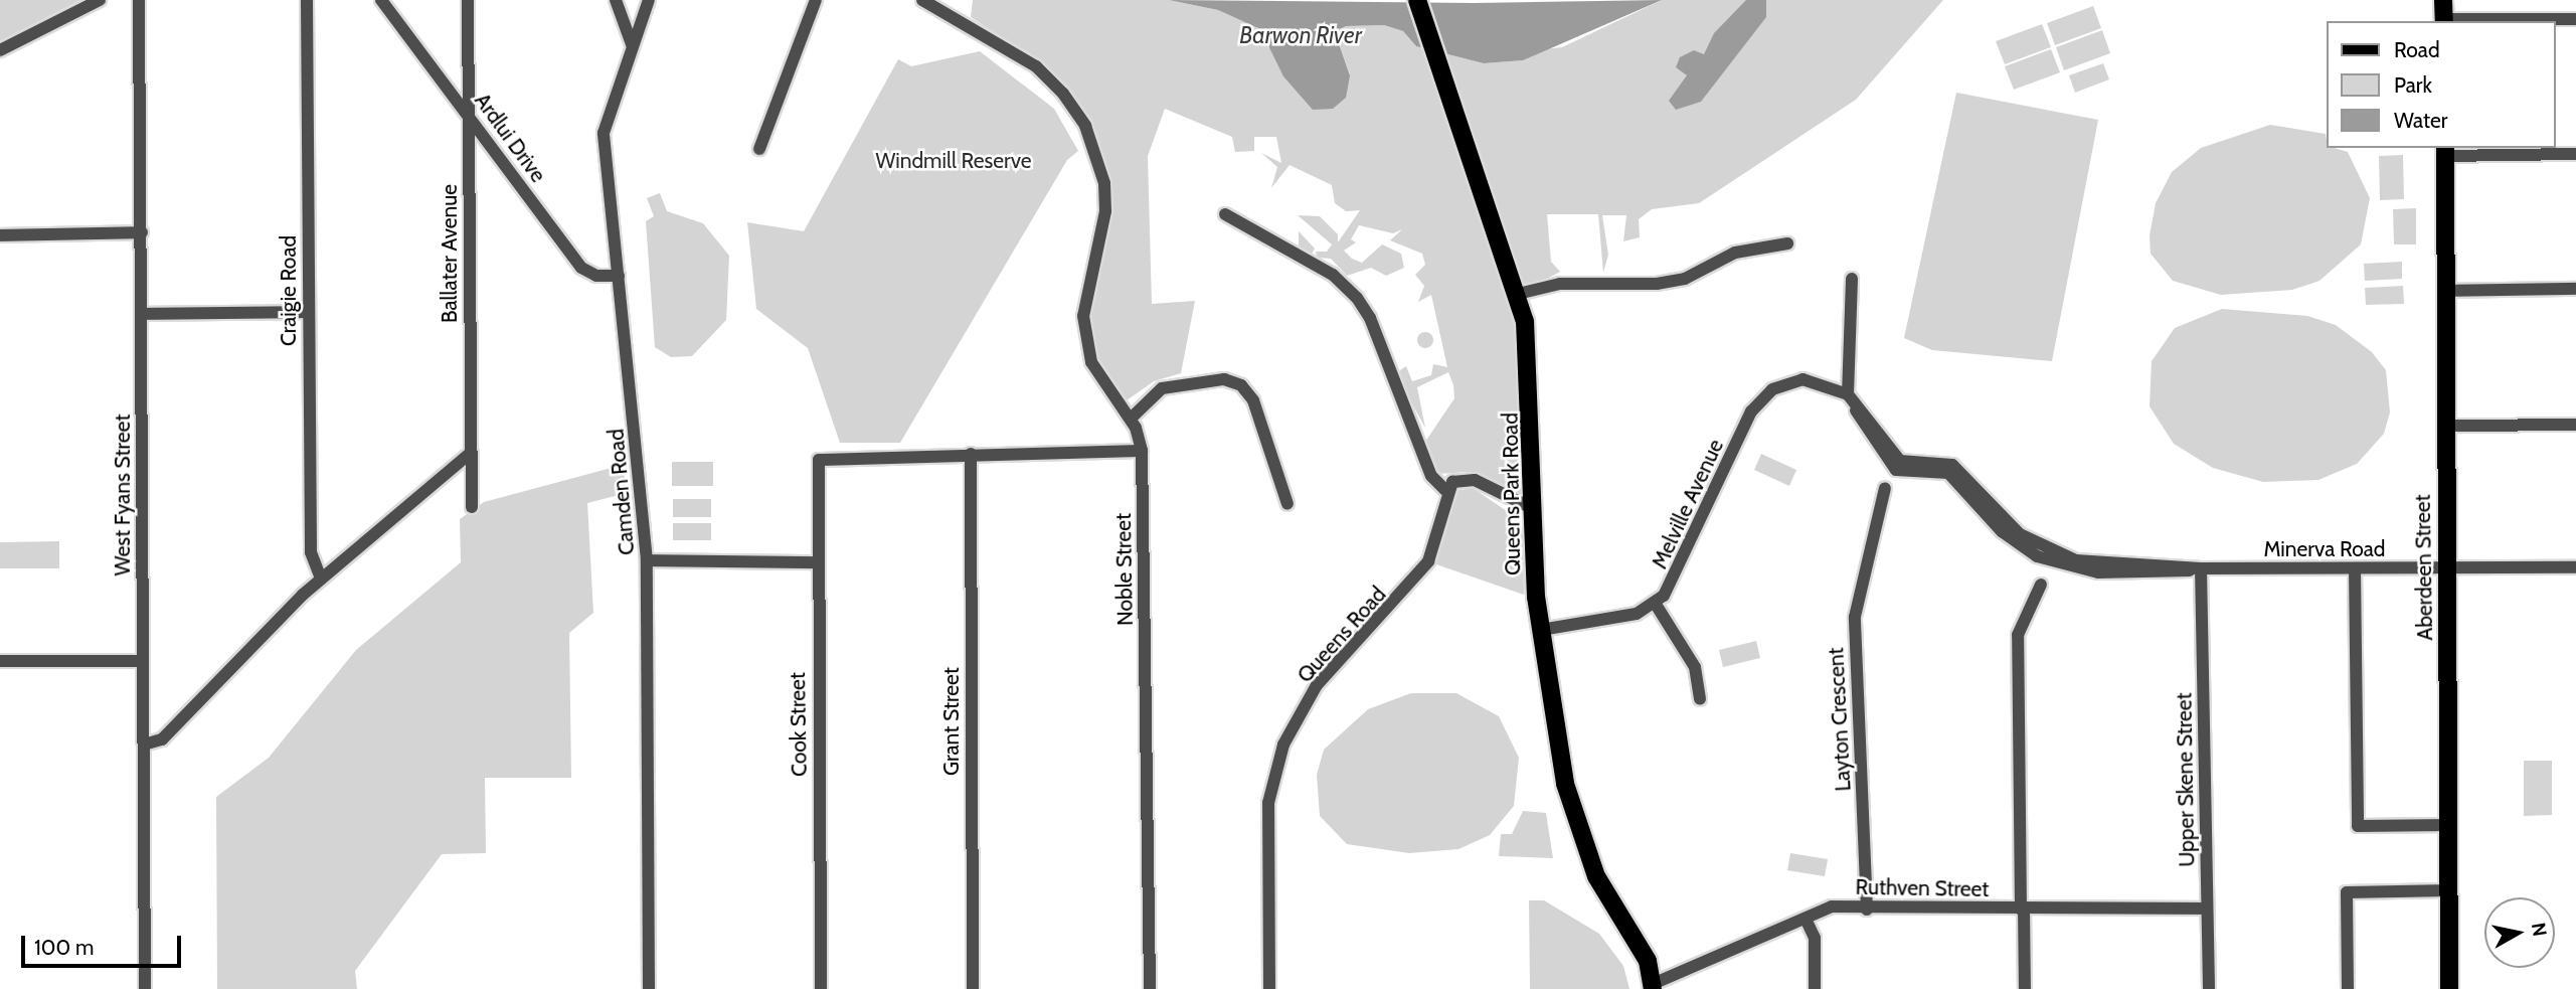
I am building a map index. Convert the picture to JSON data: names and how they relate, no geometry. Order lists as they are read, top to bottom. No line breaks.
{"streets":{"main road":["Queens Park Road","Aberdeen Street"],"street":["Ardlui Drive","Ballater Avenue","Craigie Road","Camden Road","West Fyans Street","Melville Avenue","Minerva Road","Noble Street","Queens Road","Layton Crescent","Grant Street","Cook Street","Upper Skene Street","Ruthven Street"]},"crossings":[["Ardlui Drive","Ballater Avenue"],["Ardlui Drive","Camden Road"],["Queens Park Road","Melville Avenue"],["Queens Park Road","Ruthven Street"],["Melville Avenue","Minerva Road"],["Minerva Road","Aberdeen Street"],["Minerva Road","Upper Skene Street"],["Layton Crescent","Ruthven Street"],["Grant Street","Cook Street"],["Upper Skene Street","Ruthven Street"]],"water":["Barwon River"],"parks":["Windmill Reserve"],"legend":["Road","Park","Water"],"scale_bar":"100 m","north":"right"}
